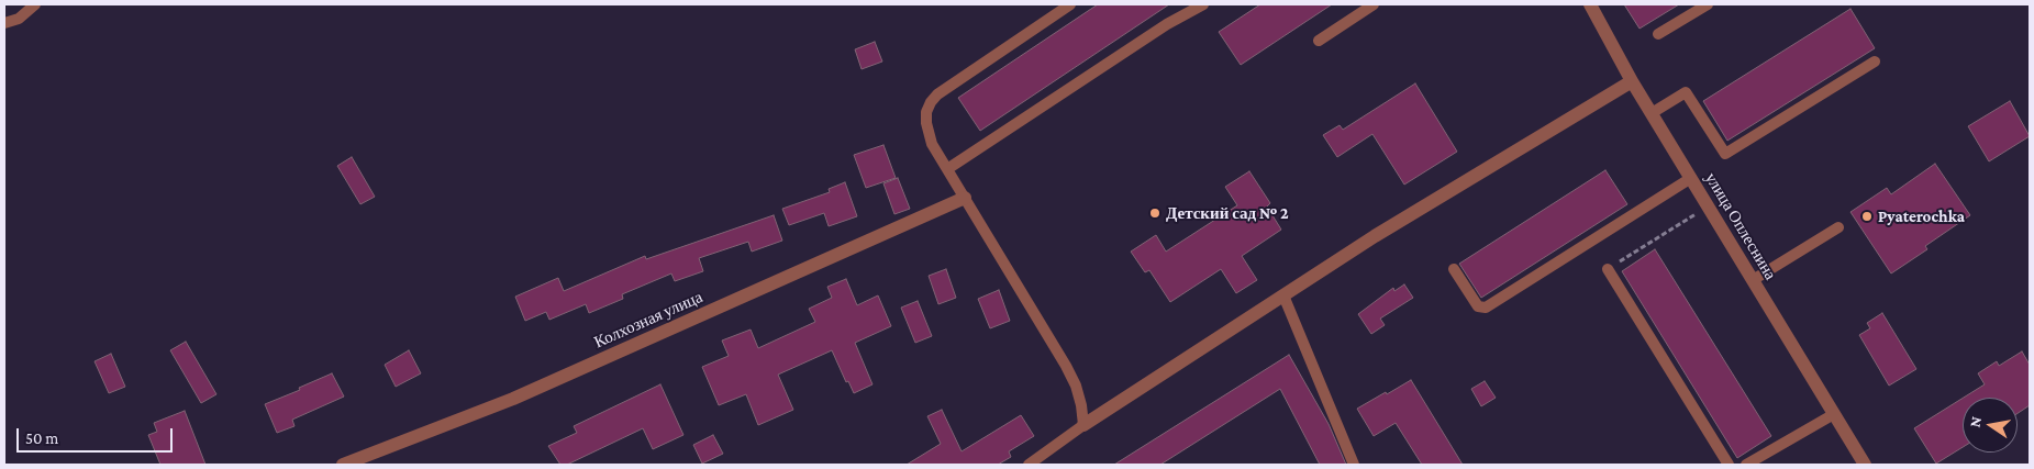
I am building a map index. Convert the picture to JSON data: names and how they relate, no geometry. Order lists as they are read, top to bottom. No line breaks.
{"streets":{"street":["улица Оплеснина","Колхозная улица"]},"places":["Детский сад № 2","Pyaterochka"],"scale_bar":"50 m","north":"left"}
